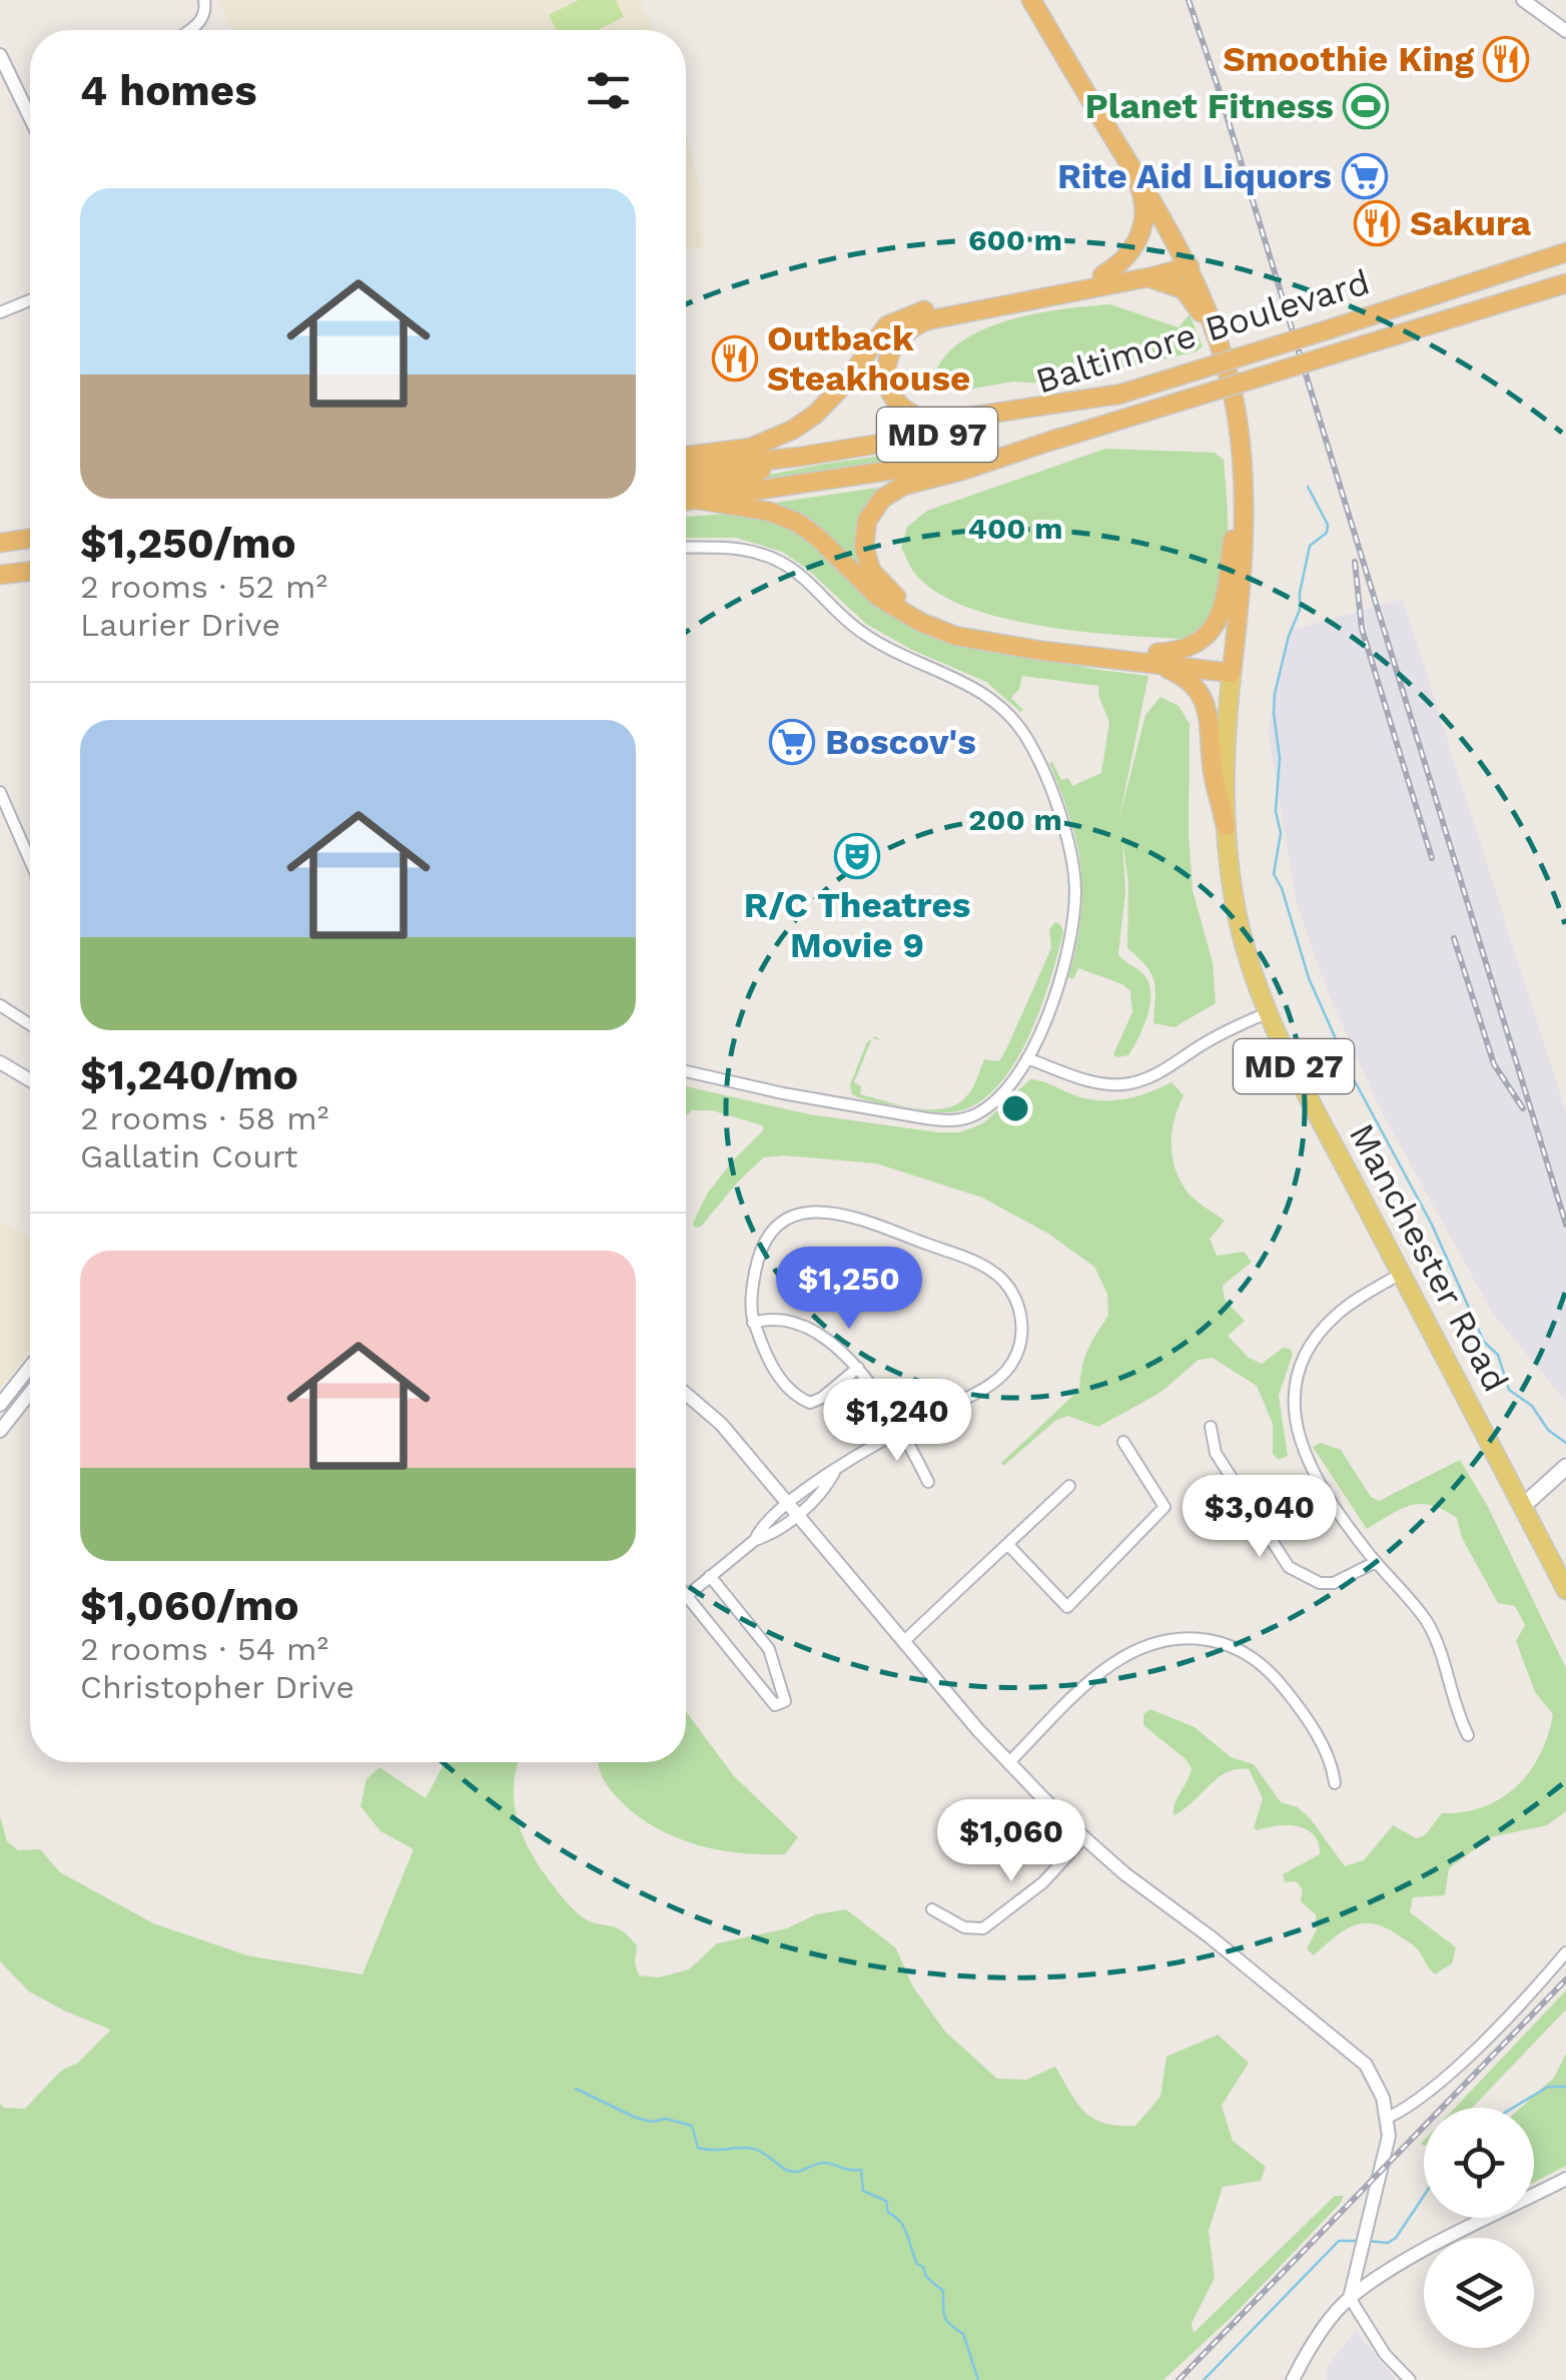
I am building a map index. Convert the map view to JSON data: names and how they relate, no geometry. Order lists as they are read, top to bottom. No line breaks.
{"streets":{"highway":["Baltimore Boulevard","MD 97","MD 27","Manchester Road"]},"crossings":[["MD 27","Manchester Road"]],"places":{"restaurant":["Smoothie King","Sakura","Outback Steakhouse"],"sports":["Planet Fitness"],"supermarket":["Rite Aid Liquors","Boscov's"],"theatre":["R/C Theatres Movie 9"]},"page":{"heading":"4 homes","list":[{"name":"$1,250/mo","note":"2 rooms · 52 m² · Laurier Drive"},{"name":"$1,240/mo","note":"2 rooms · 58 m² · Gallatin Court"},{"name":"$1,060/mo","note":"2 rooms · 54 m² · Christopher Drive"}],"price":["$1,250","$1,240","$3,040","$1,060"]},"rings":["600 m","400 m","200 m"]}
